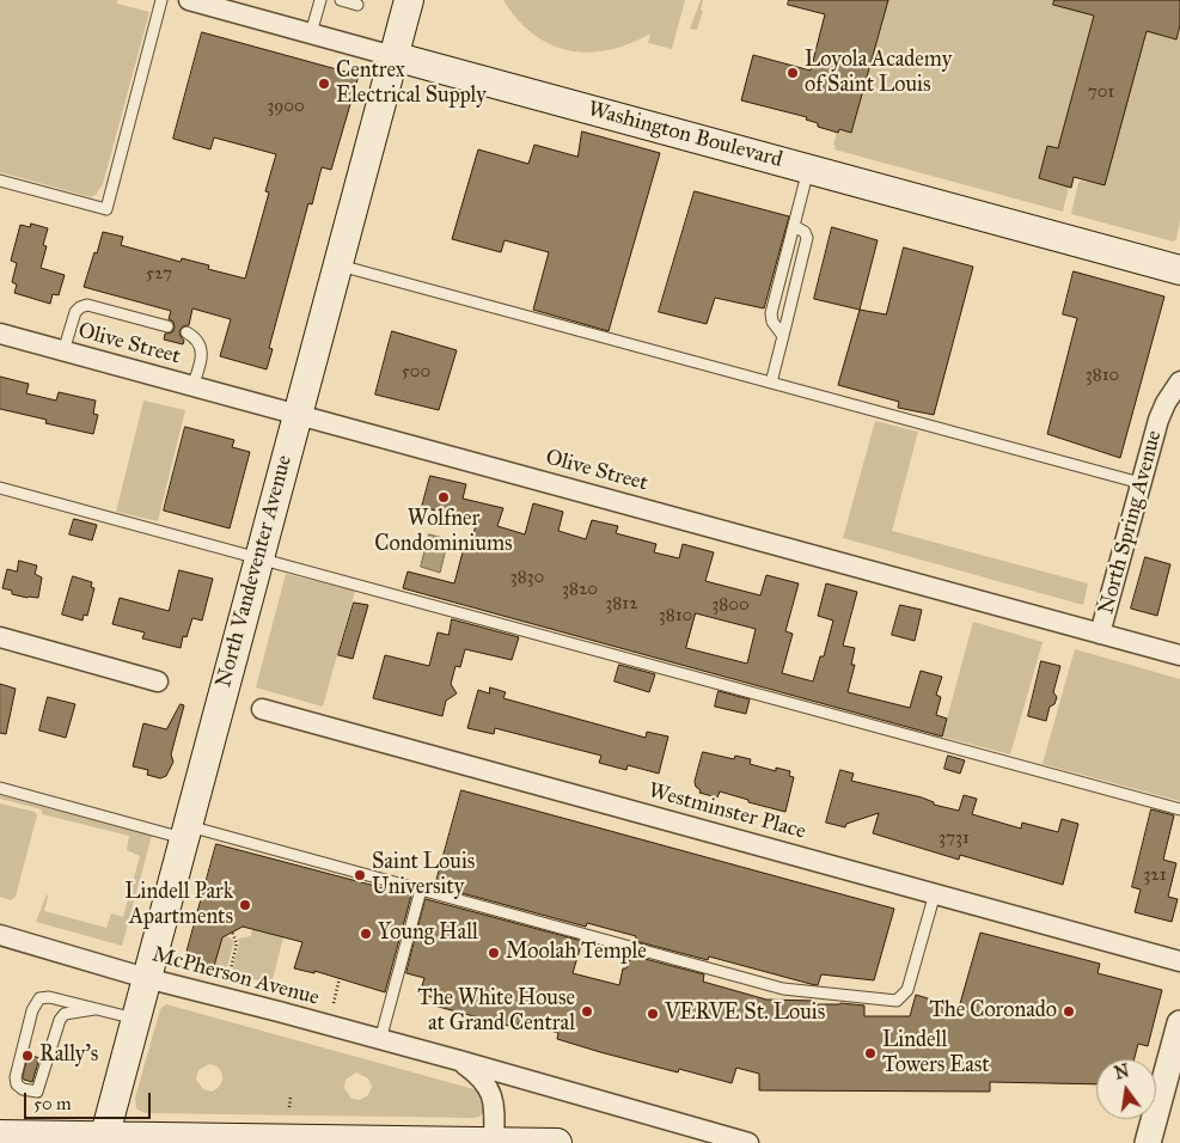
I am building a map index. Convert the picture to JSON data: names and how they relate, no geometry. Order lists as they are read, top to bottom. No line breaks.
{"streets":{"main road":["Washington Boulevard","North Vandeventer Avenue"],"street":["Olive Street","North Spring Avenue","Westminster Place","McPherson Avenue"]},"crossings":[["Washington Boulevard","North Vandeventer Avenue"],["Olive Street","North Spring Avenue"],["Olive Street","North Vandeventer Avenue"],["North Vandeventer Avenue","McPherson Avenue"]],"places":["Loyola Academy of Saint Louis","Centrex Electrical Supply","Wolfner Condominiums","Saint Louis University","Lindell Park Apartments","Young Hall","Moolah Temple","The White House at Grand Central","The Coronado","VERVE St. Louis","Lindell Towers East","Rally's"],"house_numbers":["701","3900","527","500","3810","3830","3820","3812","3800","3810","3731","321"],"scale_bar":"50 m","north":"top"}
